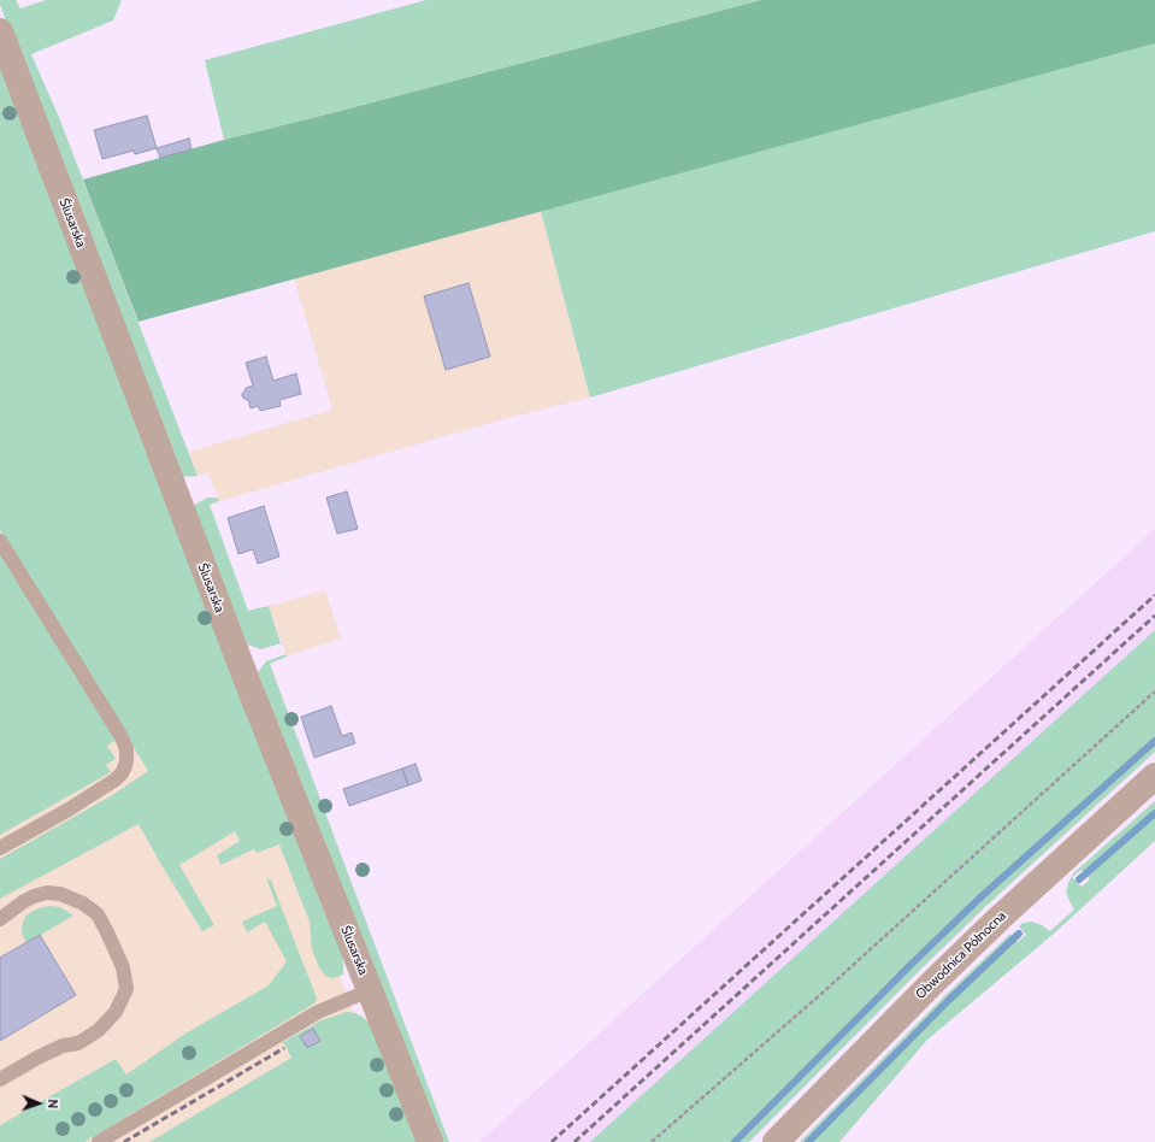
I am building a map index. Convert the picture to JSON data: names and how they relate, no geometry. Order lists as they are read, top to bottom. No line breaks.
{"streets":{"street":["Ślusarska","Obwodnica Północna"]},"north":"right"}
